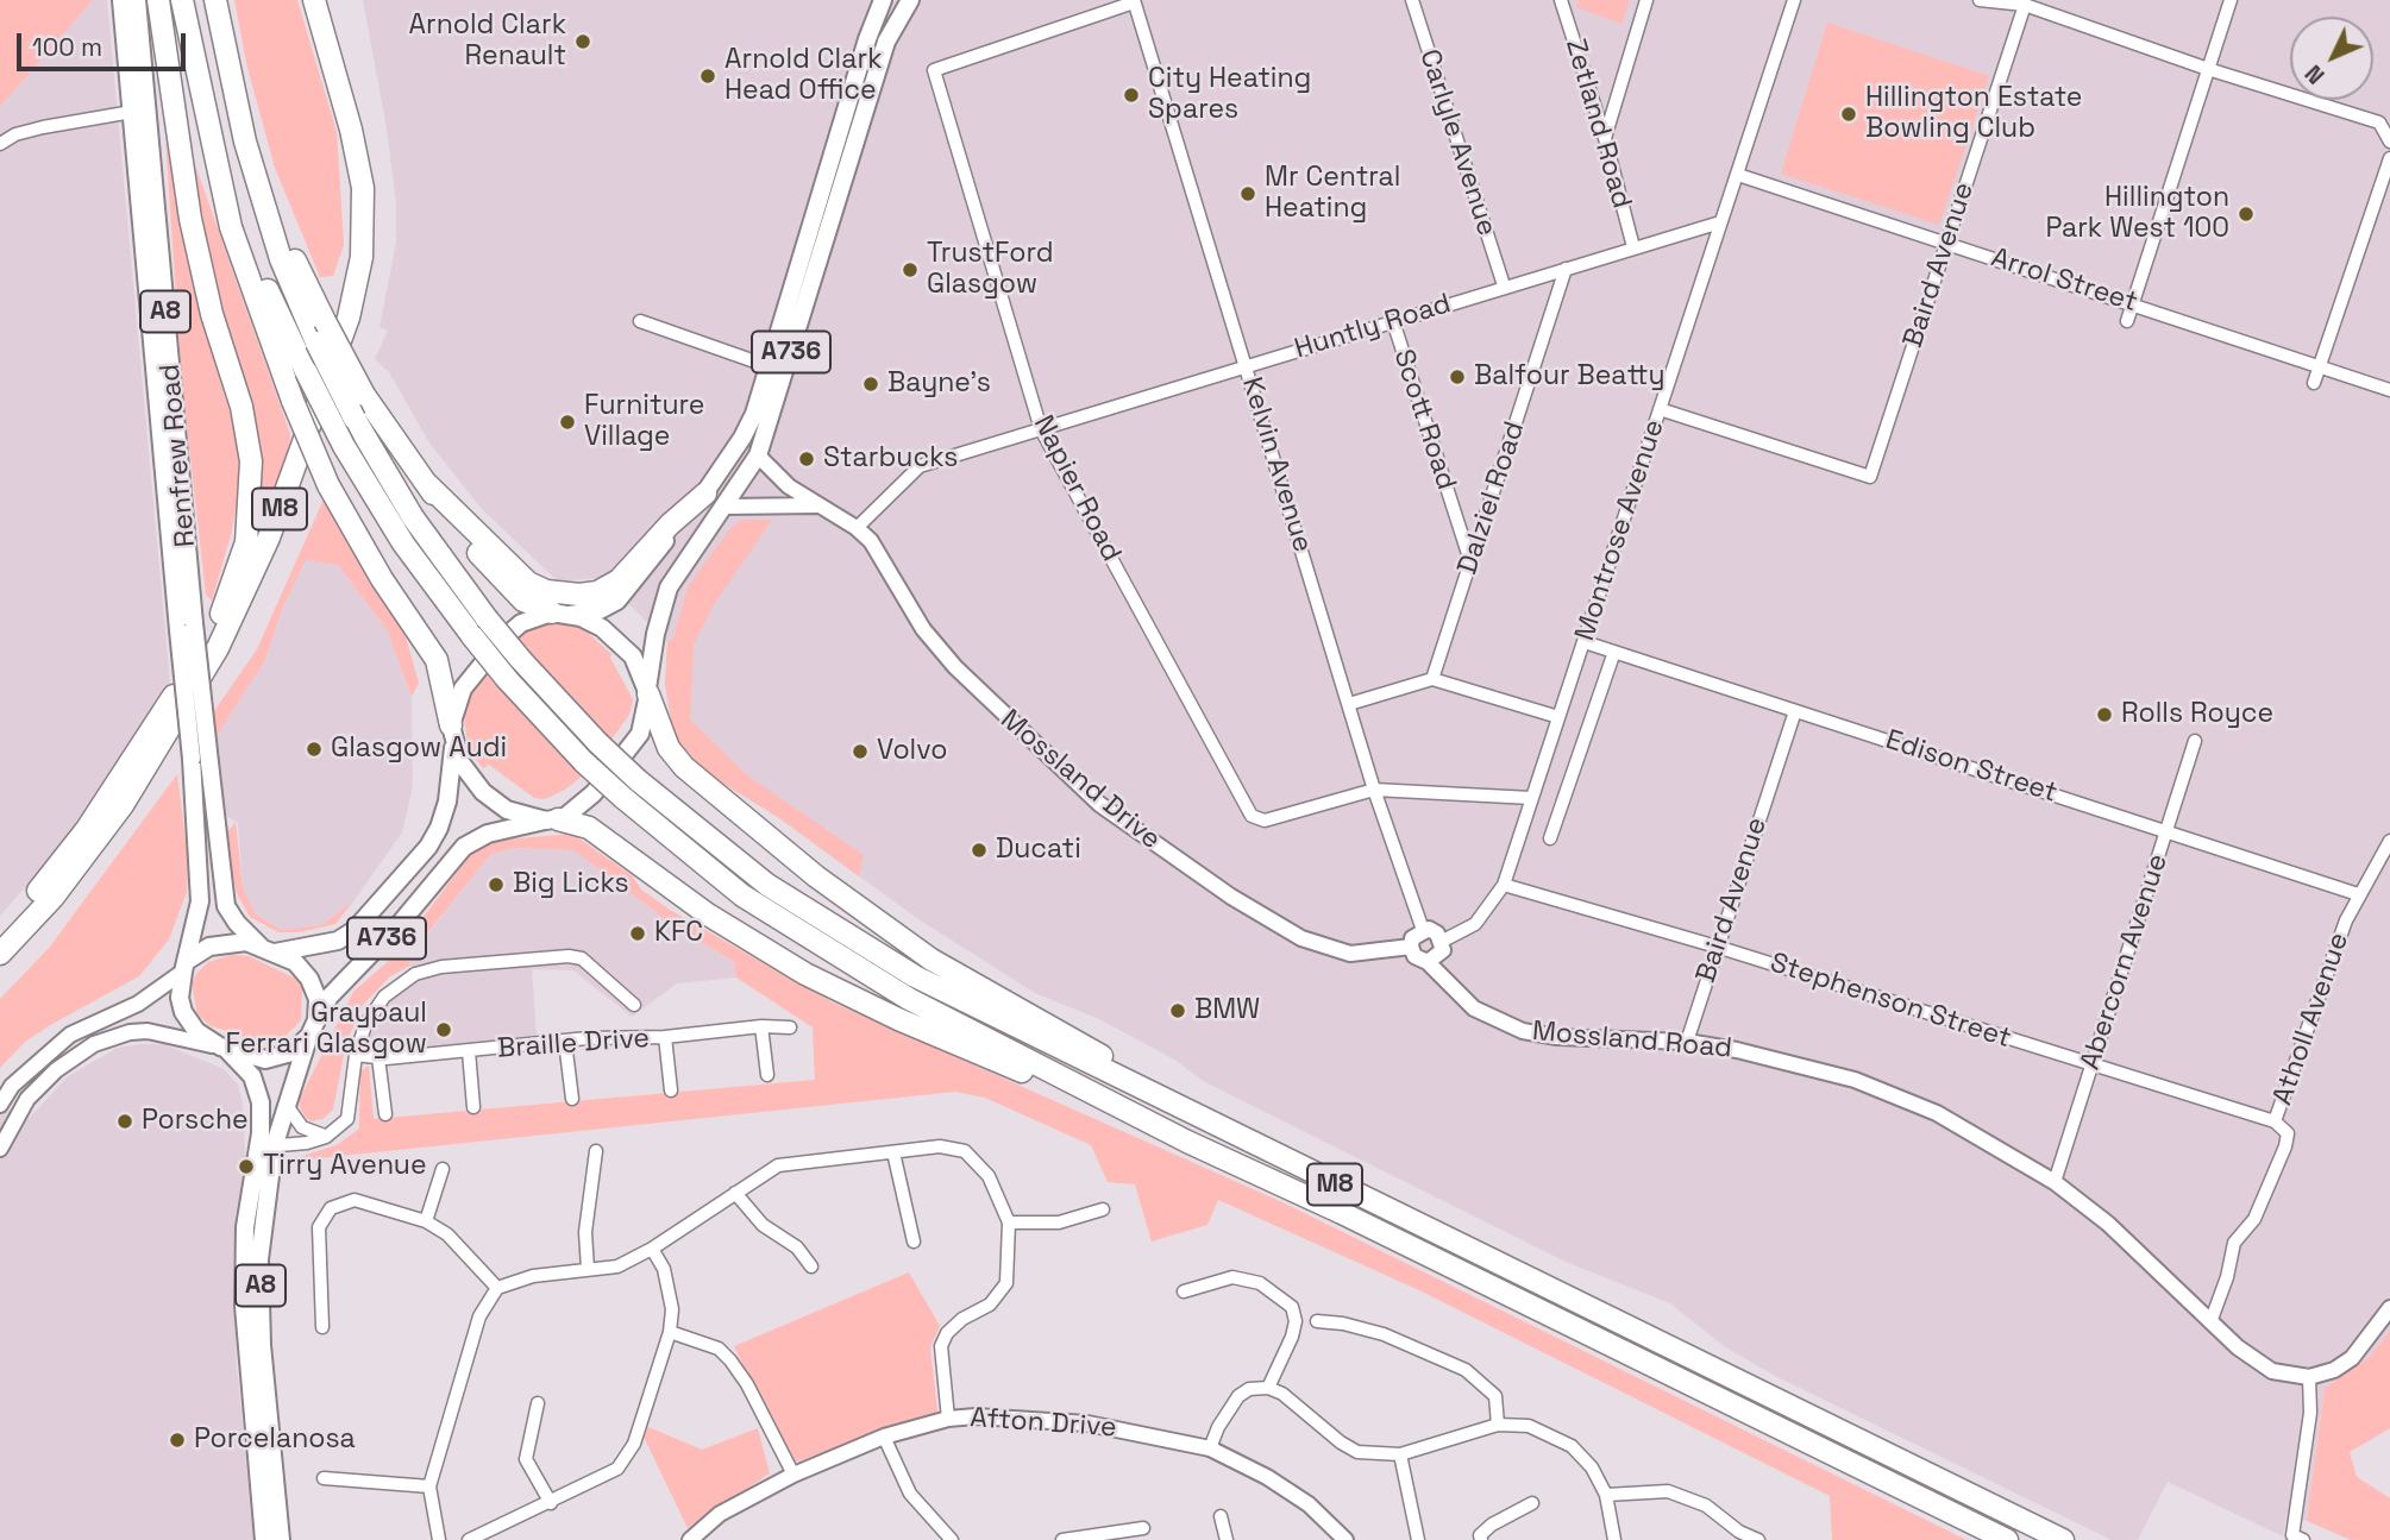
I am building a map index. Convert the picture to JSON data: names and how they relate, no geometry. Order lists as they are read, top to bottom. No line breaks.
{"streets":{"highway":["M8"],"main road":["A8","A736","Renfrew Road"],"street":["Zetland Road","Carlyle Avenue","Baird Avenue","Arrol Street","Huntly Road","Scott Road","Kelvin Avenue","Napier Road","Dalziel Road","Montrose Avenue","Edison Street","Mossland Drive","Abercorn Avenue","Stephenson Street","Atholl Avenue","Mossland Road","Braille Drive","Afton Drive"]},"crossings":[["Zetland Road","Huntly Road"],["Carlyle Avenue","Huntly Road"],["Baird Avenue","Arrol Street"],["Baird Avenue","Montrose Avenue"],["Baird Avenue","Edison Street"],["Baird Avenue","Stephenson Street"],["Baird Avenue","Mossland Road"],["Arrol Street","Montrose Avenue"],["A8","A736"],["A8","Renfrew Road"],["Huntly Road","Scott Road"],["Huntly Road","Kelvin Avenue"],["Huntly Road","Napier Road"],["Huntly Road","Dalziel Road"],["Huntly Road","Montrose Avenue"],["Huntly Road","Mossland Drive"],["A736","Renfrew Road"],["A736","M8"],["A736","Mossland Drive"],["Scott Road","Dalziel Road"],["Kelvin Avenue","Napier Road"],["Kelvin Avenue","Montrose Avenue"],["Kelvin Avenue","Mossland Drive"],["Kelvin Avenue","Mossland Road"],["Napier Road","Montrose Avenue"],["Montrose Avenue","Edison Street"],["Montrose Avenue","Mossland Drive"],["Montrose Avenue","Stephenson Street"],["Montrose Avenue","Mossland Road"],["Edison Street","Abercorn Avenue"],["Edison Street","Atholl Avenue"],["Mossland Drive","Mossland Road"],["Abercorn Avenue","Stephenson Street"],["Abercorn Avenue","Mossland Road"],["Stephenson Street","Atholl Avenue"],["Atholl Avenue","Mossland Road"]],"places":["Arnold Clark Renault","Arnold Clark Head Office","City Heating Spares","Hillington Estate Bowling Club","Mr Central Heating","Hillington Park West 100","TrustFord Glasgow","Balfour Beatty","Bayne's","Furniture Village","Starbucks","Rolls Royce","Glasgow Audi","Volvo","Ducati","Big Licks","KFC","BMW","Graypaul Ferrari Glasgow","Porsche","Tirry Avenue","Porcelanosa"],"scale_bar":"100 m","north":"bottom left"}
